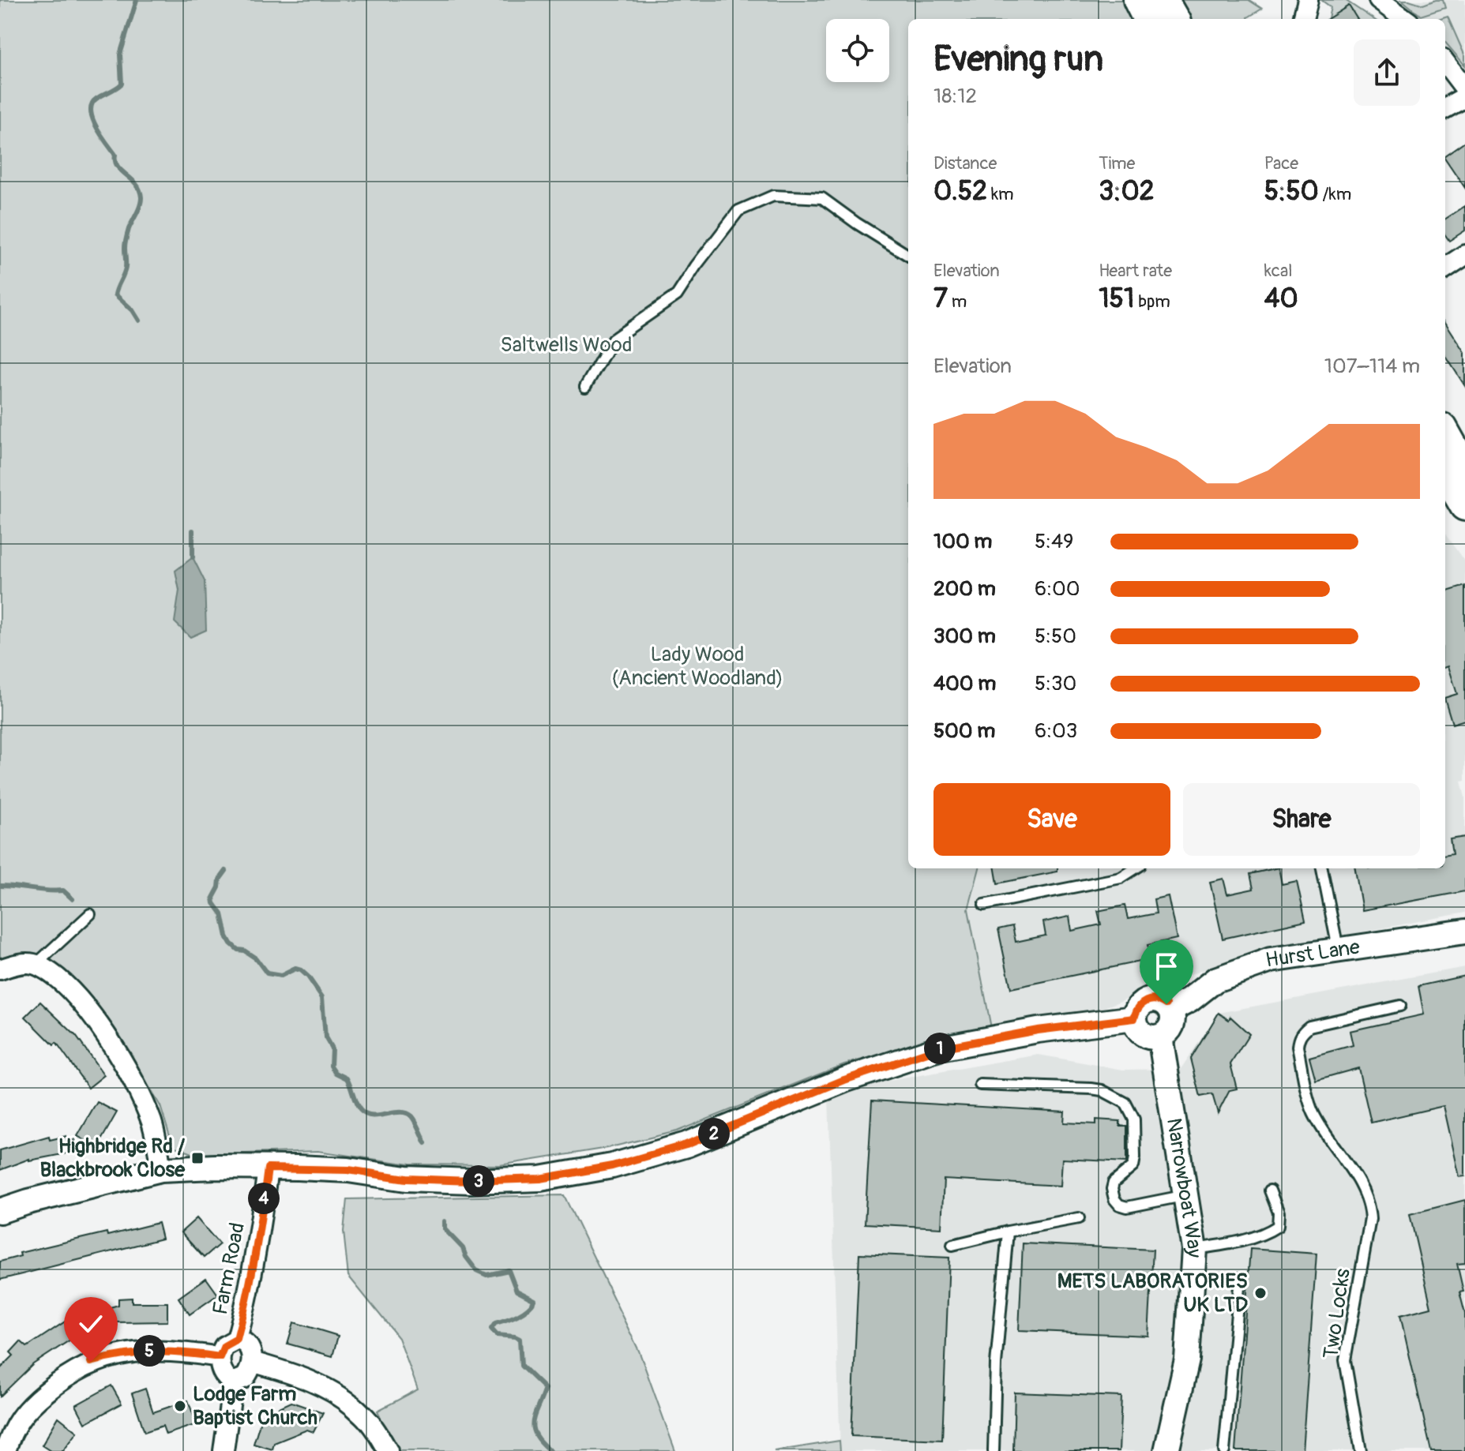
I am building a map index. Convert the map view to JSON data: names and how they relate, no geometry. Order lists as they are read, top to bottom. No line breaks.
{"streets":{"street":["Hurst Lane","Narrowboat Way","Farm Road"],"lane":["Two Locks"]},"crossings":[["Hurst Lane","Narrowboat Way"]],"parks":["Saltwells Wood","Lady Wood (Ancient Woodland)"],"places":{"transit":["Highbridge Rd / Blackbrook Close"],"other":["METS LABORATORIES UK LTD","Lodge Farm Baptist Church"]},"page":{"heading":["Evening run","18:12"],"stats":[["Distance","0.52 km"],["Time","3:02"],["Pace","5:50 /km"],["Elevation","7 m"],["Heart rate","151 bpm"],["kcal","40"]],"chart":["Elevation","107–114 m"],"list":[{"name":"100 m","note":"5:49"},{"name":"200 m","note":"6:00"},{"name":"300 m","note":"5:50"},{"name":"400 m","note":"5:30"},{"name":"500 m","note":"6:03"}],"buttons":["Save","Share"],"pins":["1","2","3","4","5"]}}
